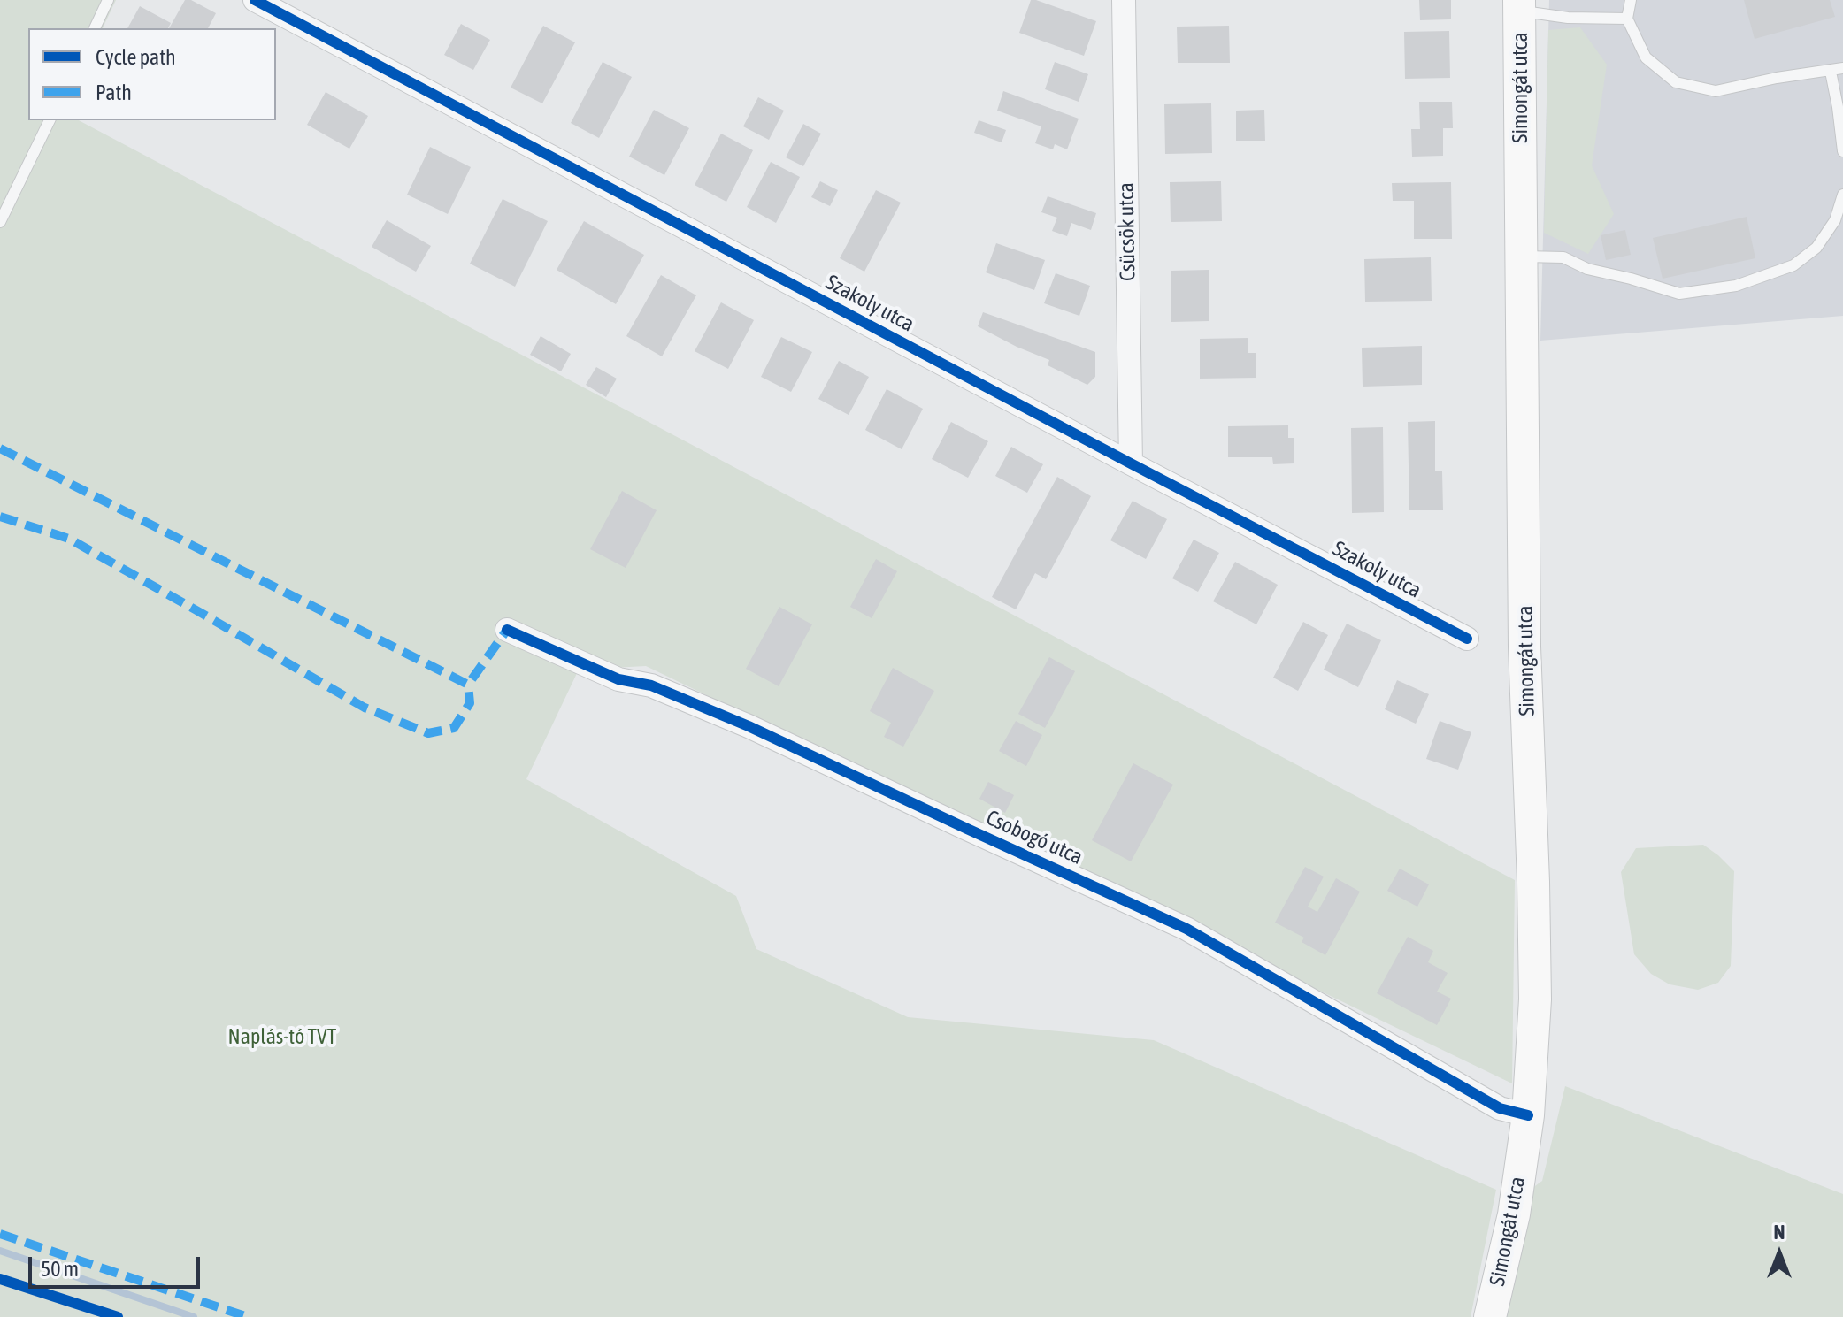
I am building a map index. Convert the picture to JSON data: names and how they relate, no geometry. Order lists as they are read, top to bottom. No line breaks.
{"streets":{"main road":["Simongát utca"],"street":["Csücsök utca","Szakoly utca","Csobogó utca"]},"crossings":[["Simongát utca","Csobogó utca"],["Csücsök utca","Szakoly utca"]],"parks":["Naplás-tó TVT"],"legend":["Cycle path","Path"],"scale_bar":"50 m","north":"top"}
